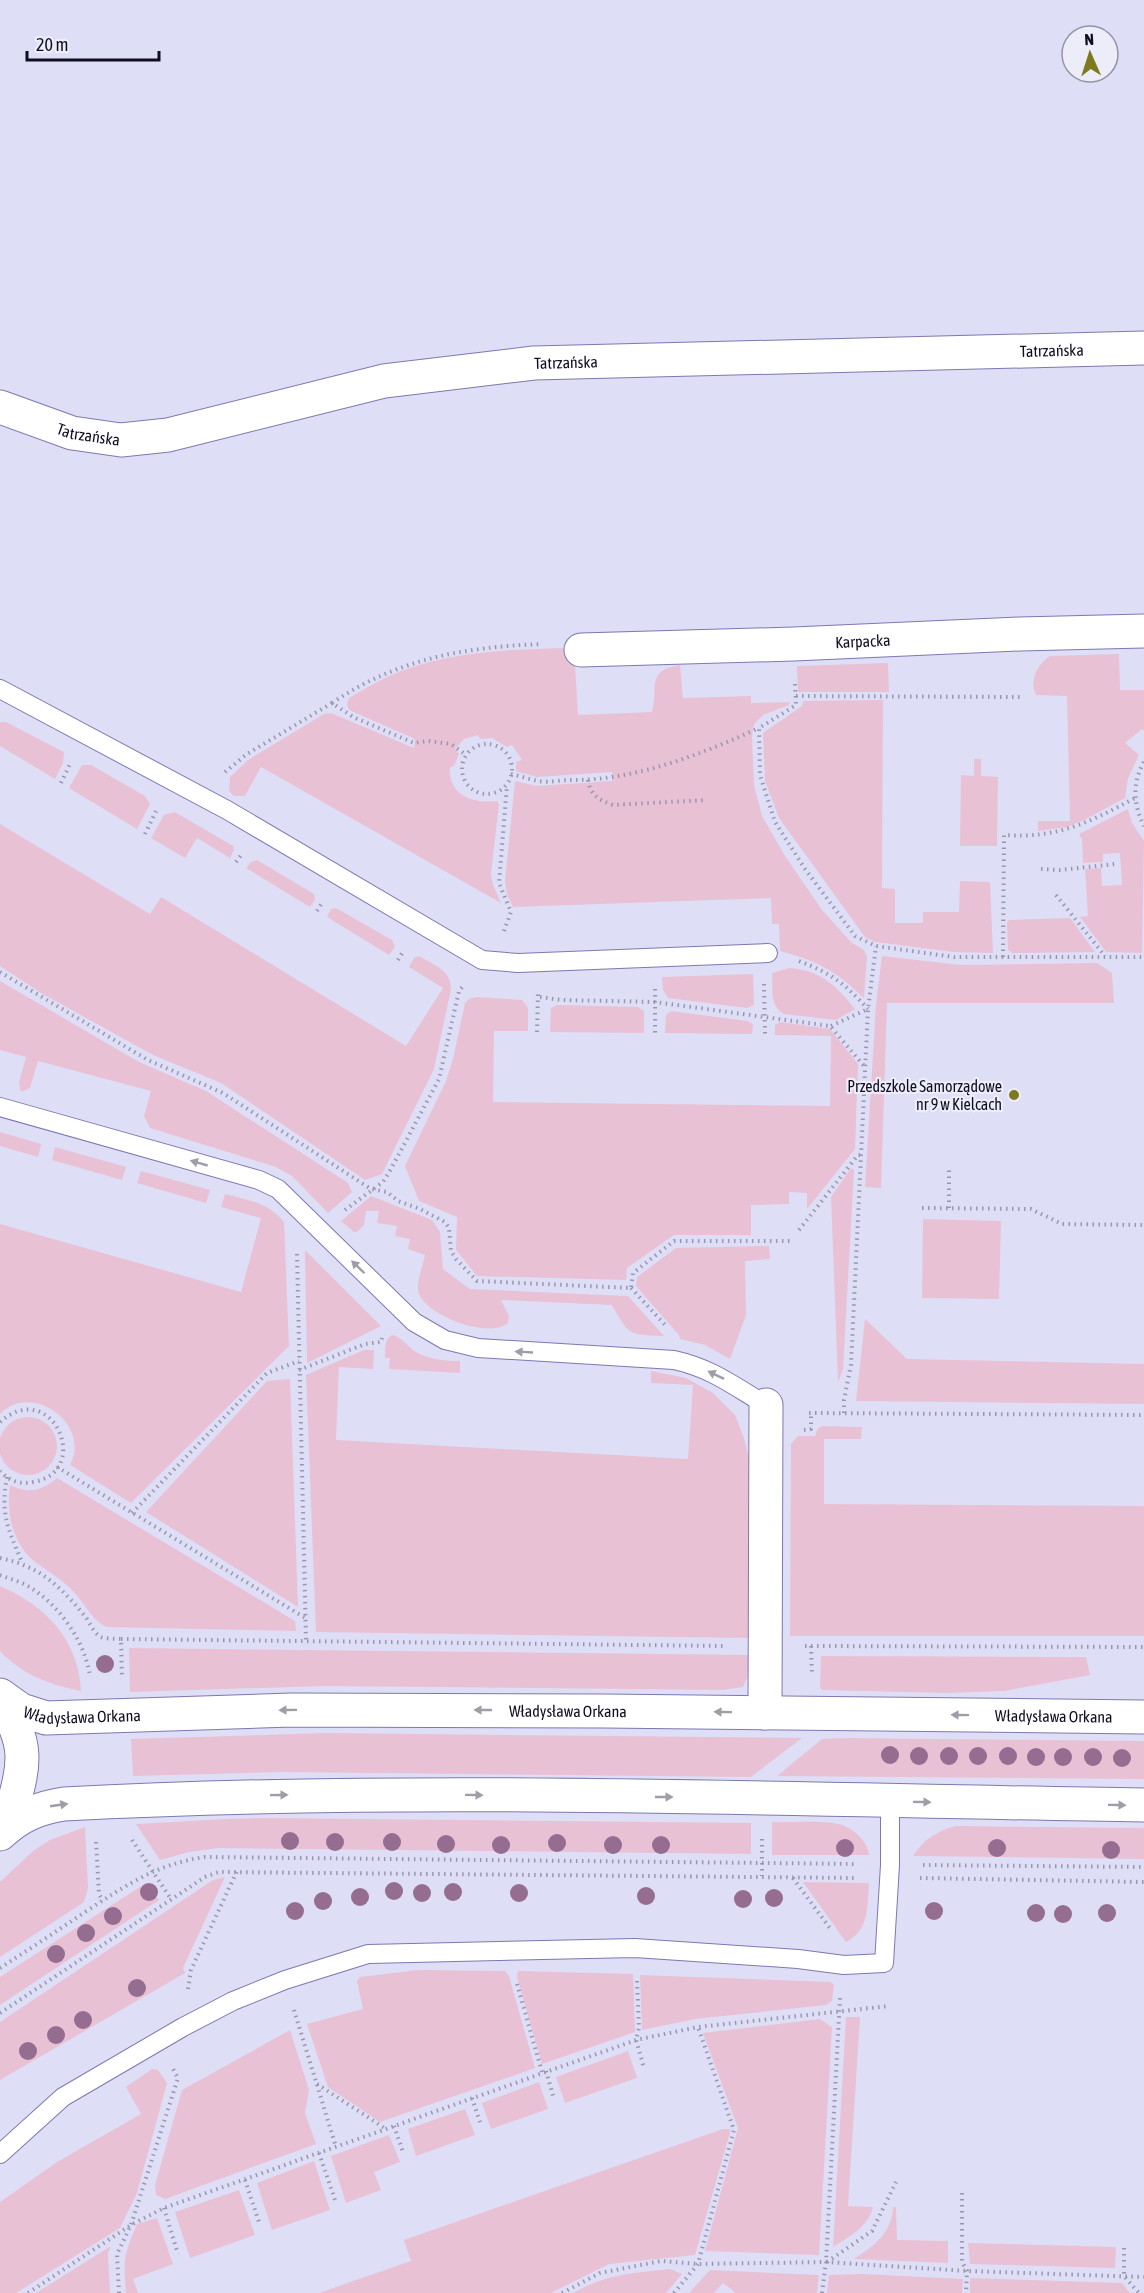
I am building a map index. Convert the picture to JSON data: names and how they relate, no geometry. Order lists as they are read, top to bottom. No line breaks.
{"streets":{"street":["Tatrzańska","Karpacka","Władysława Orkana"]},"places":["Przedszkole Samorządowe nr 9 w Kielcach"],"scale_bar":"20 m","north":"top"}
